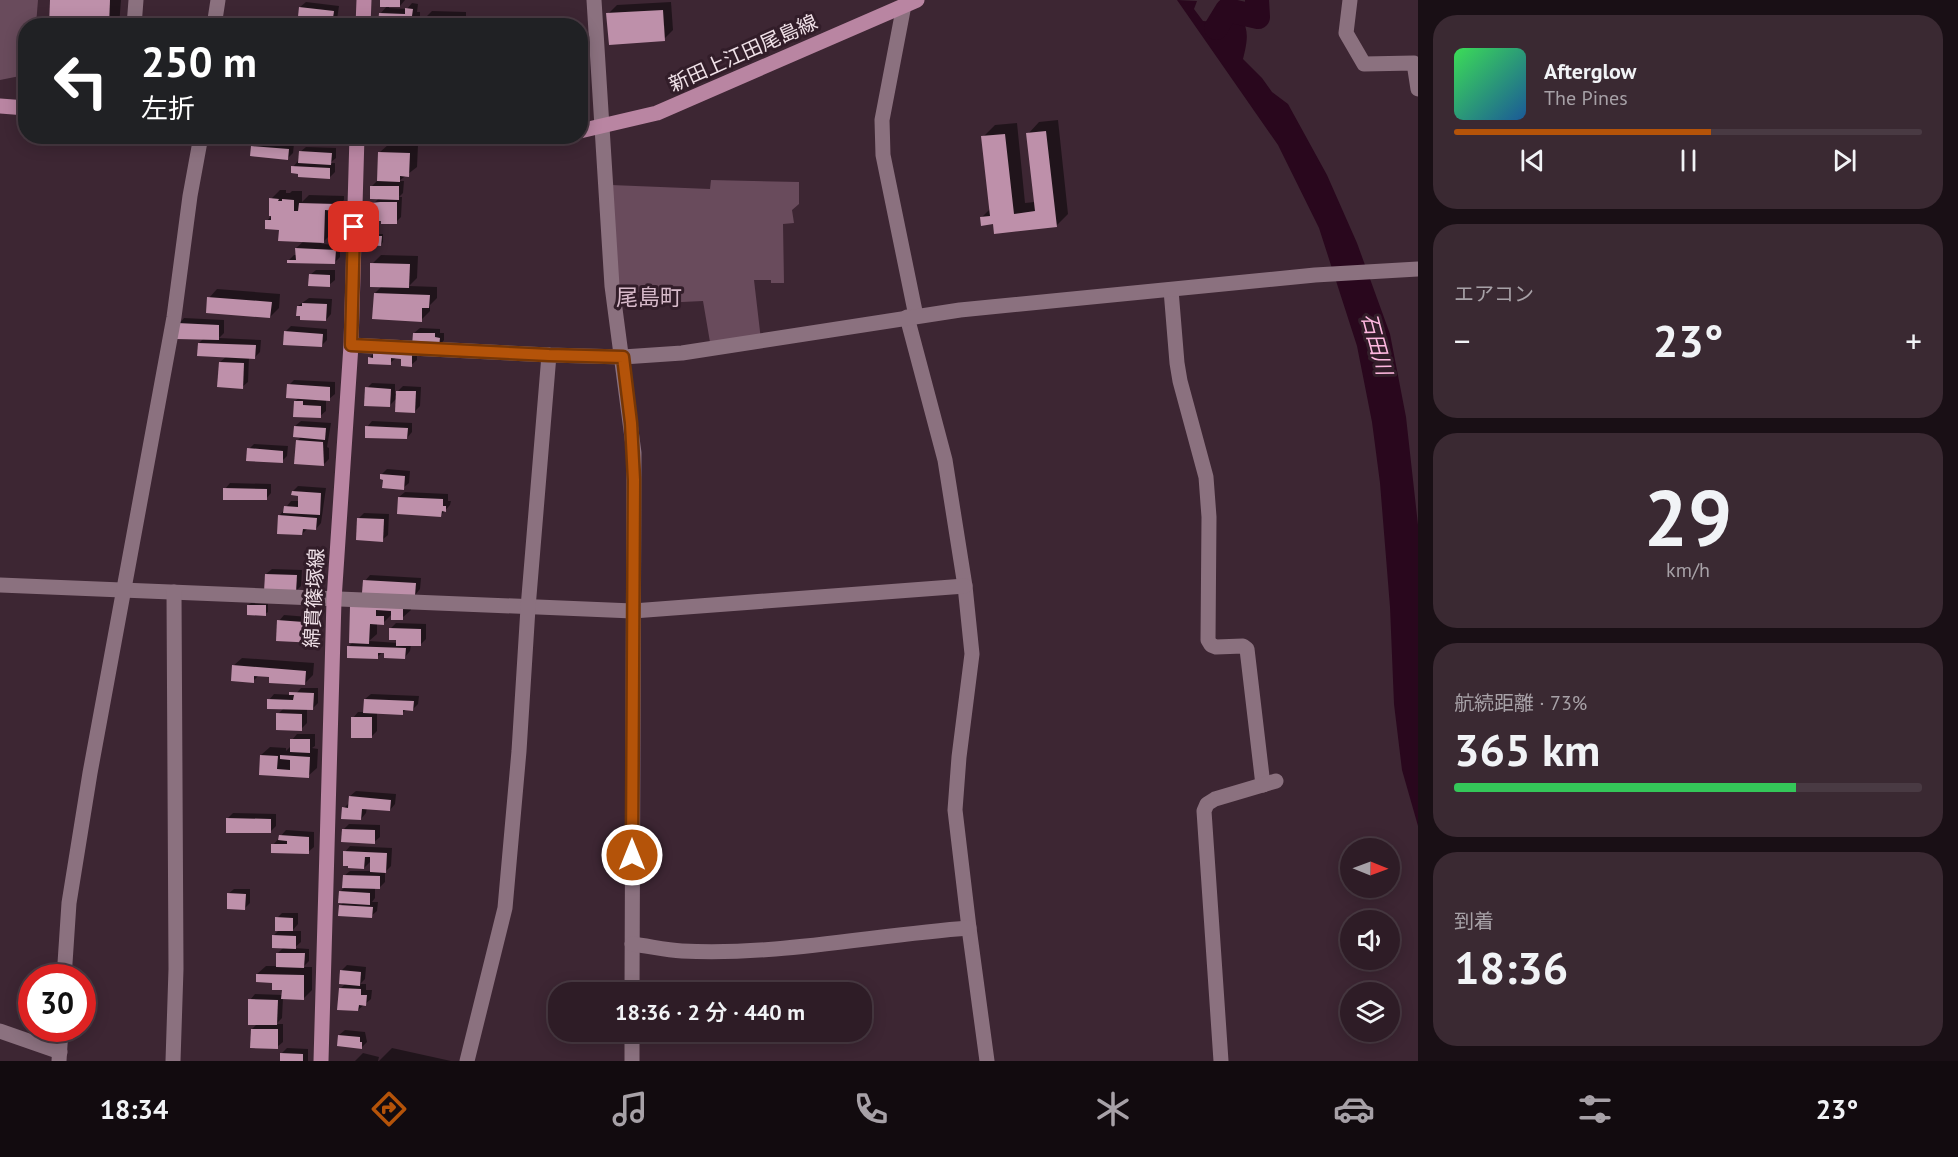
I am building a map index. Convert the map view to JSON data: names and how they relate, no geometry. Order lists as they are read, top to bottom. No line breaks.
{"streets":{"main road":["新田上江田尾島線","綿貫篠塚線"]},"districts":["尾島町"],"water":["石田川"],"north":"right","page":{"turn":["250 m","左折"],"song":["Afterglow","The Pines"],"tile":["エアコン",["29","km/h"],["航続距離 · 73%","365 km"],["到着","18:36"]],"heat":["−","23°","+"],"limit":"30","trip":"18:36 · 2 分 · 440 m","tabs":["18:34","23°"]}}
